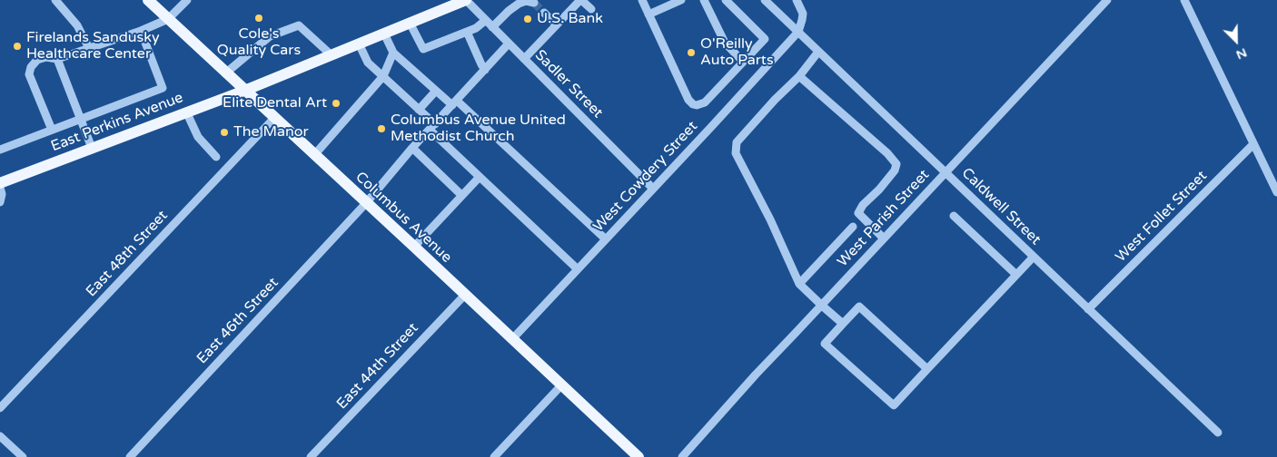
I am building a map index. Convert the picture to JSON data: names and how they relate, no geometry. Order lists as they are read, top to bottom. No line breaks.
{"streets":{"main road":["East Perkins Avenue","Columbus Avenue"],"street":["Sadler Street","West Cowdery Street","Caldwell Street","West Follet Street","West Parish Street","East 48th Street","East 46th Street","East 44th Street"]},"crossings":[["Sadler Street","East Perkins Avenue"],["Sadler Street","West Cowdery Street"],["Sadler Street","East 46th Street"],["East Perkins Avenue","Columbus Avenue"],["West Cowdery Street","Caldwell Street"],["West Cowdery Street","Columbus Avenue"],["Caldwell Street","West Follet Street"],["Caldwell Street","West Parish Street"],["Columbus Avenue","East 48th Street"],["Columbus Avenue","East 46th Street"],["Columbus Avenue","East 44th Street"]],"places":["Cole's Quality Cars","U.S. Bank","Firelands Sandusky Healthcare Center","O'Reilly Auto Parts","Elite Dental Art","Columbus Avenue United Methodist Church","The Manor"],"north":"bottom right"}
